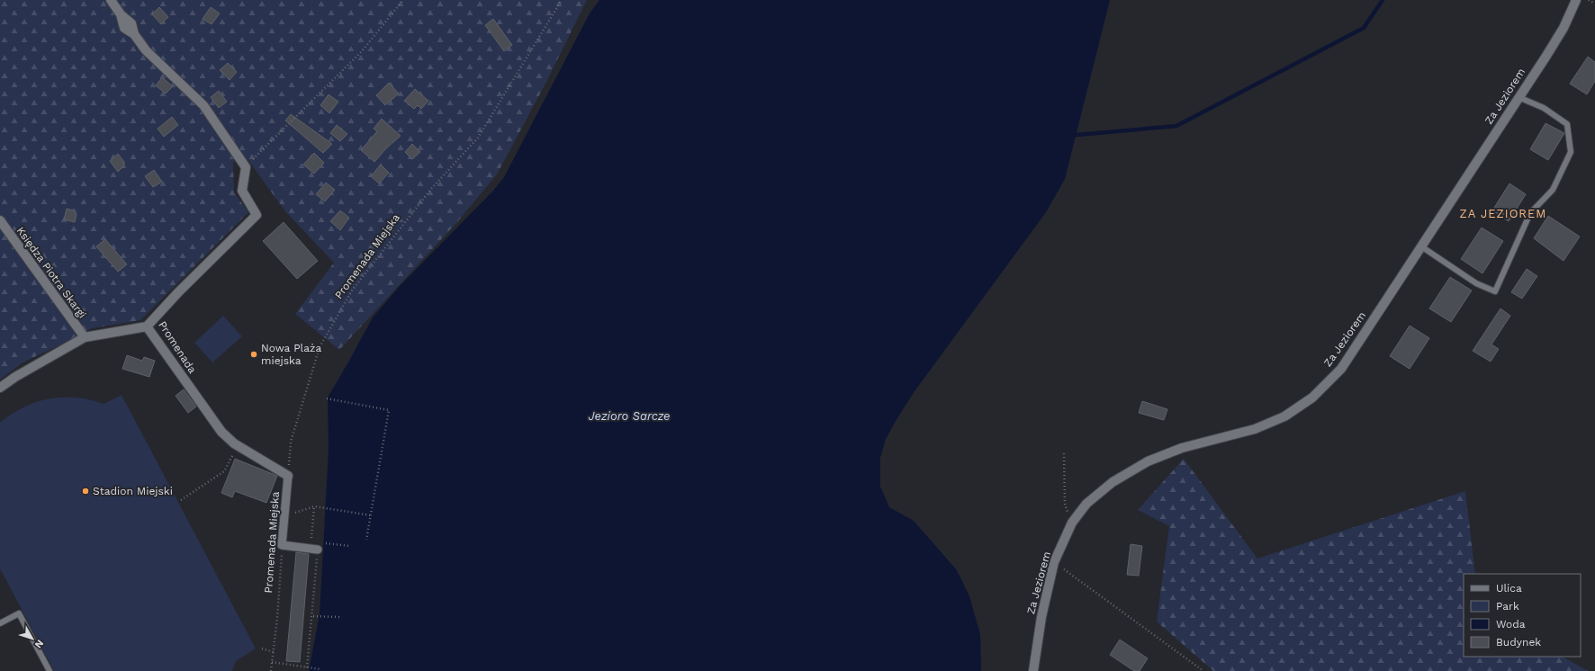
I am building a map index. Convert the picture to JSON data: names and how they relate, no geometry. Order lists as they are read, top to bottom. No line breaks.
{"streets":{"street":["Za Jeziorem","Promenada Miejska","Księdza Piotra Skargi","Promenada"]},"crossings":[["Promenada Miejska","Promenada"]],"districts":["ZA JEZIOREM"],"water":["Jezioro Sarcze"],"places":["Nowa Plaża miejska","Stadion Miejski"],"legend":["Ulica","Park","Woda","Budynek"],"north":"bottom right"}
